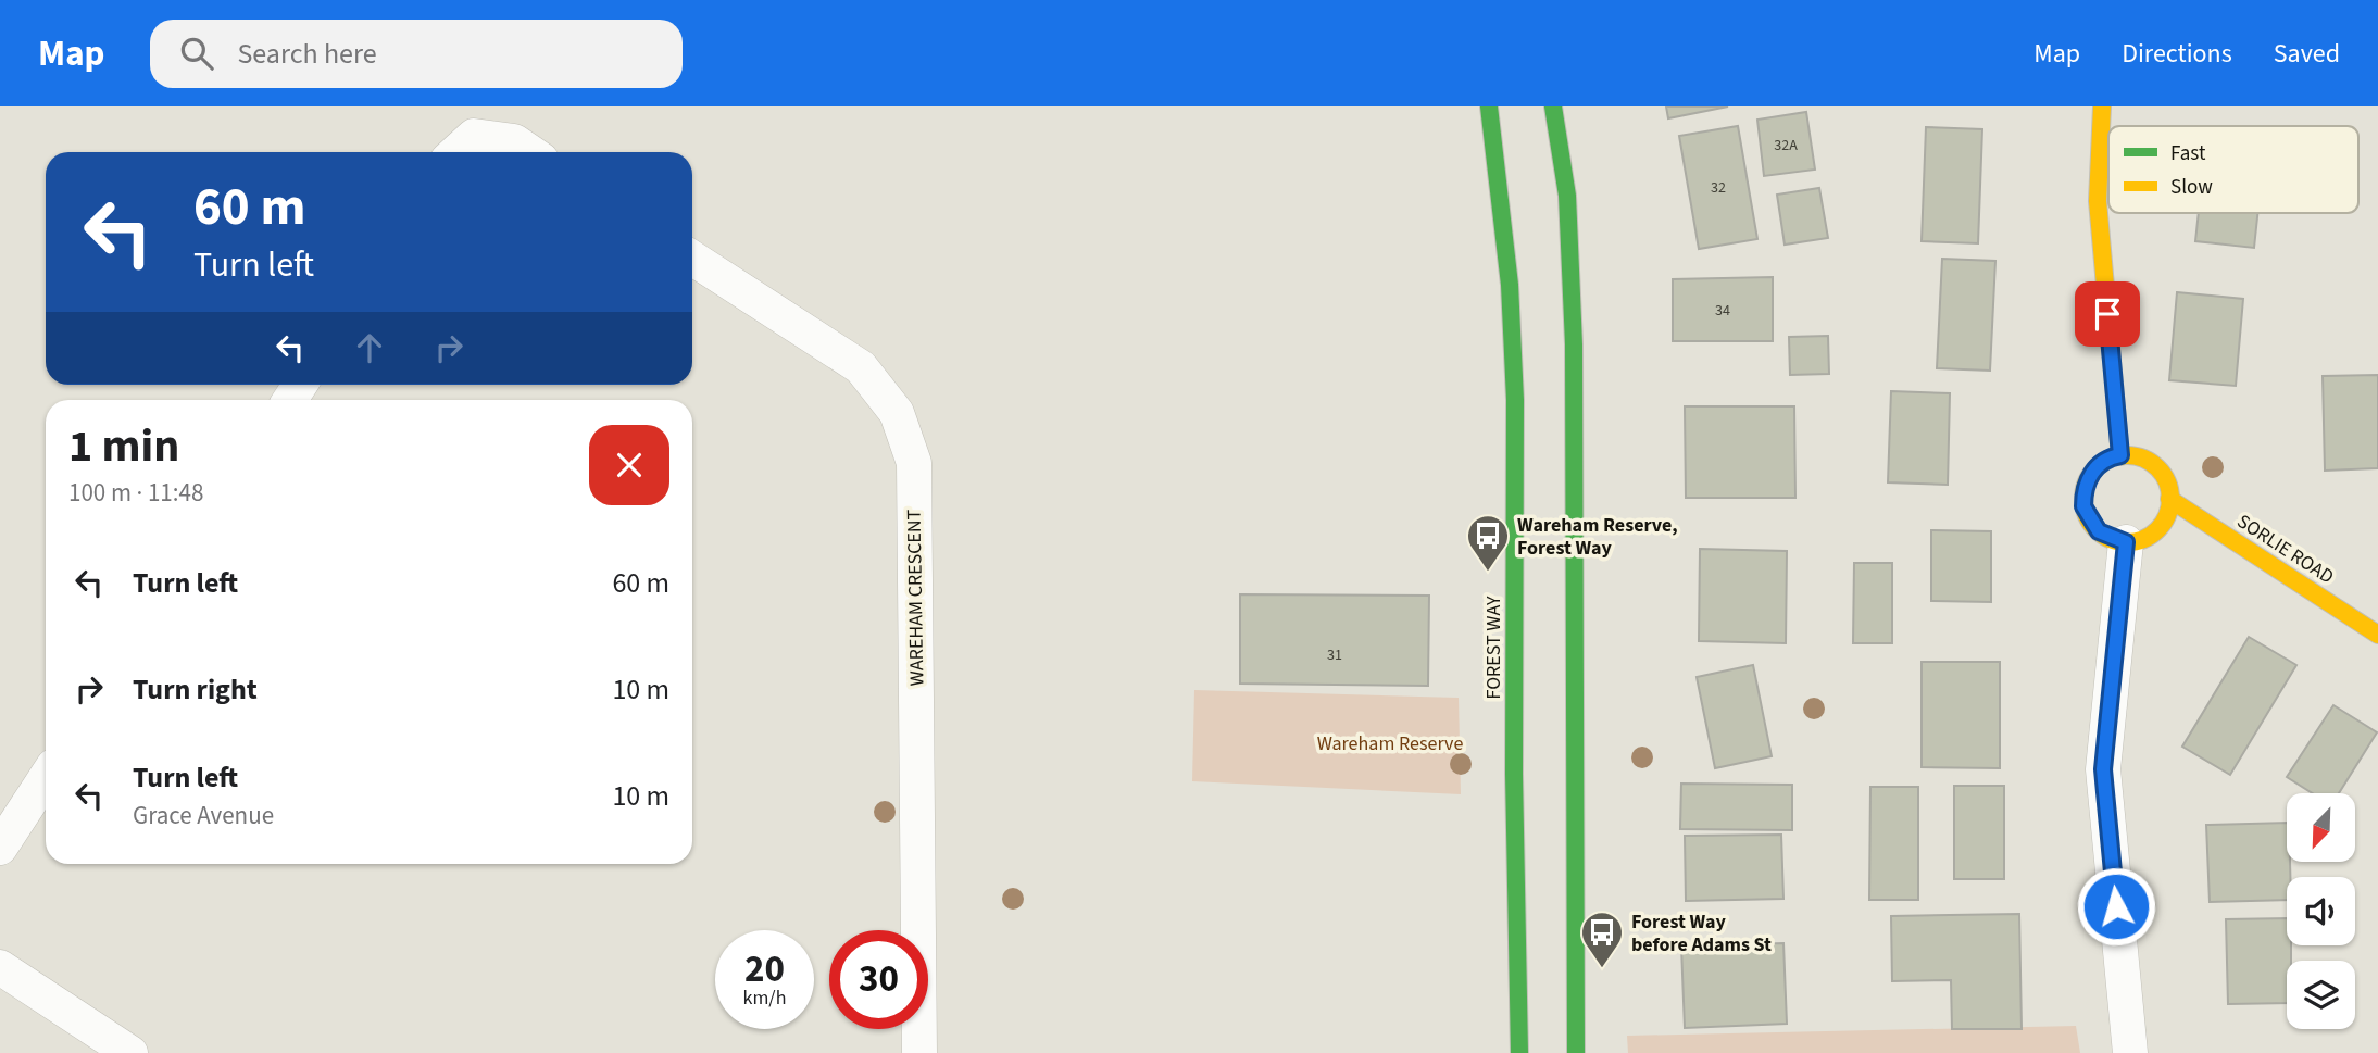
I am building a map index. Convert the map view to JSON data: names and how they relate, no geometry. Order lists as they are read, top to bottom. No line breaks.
{"streets":{"main road":["SORLIE ROAD","FOREST WAY"],"street":["WAREHAM CRESCENT"]},"parks":["Wareham Reserve"],"places":{"bus stop":["Wareham Reserve, Forest Way","Forest Way before Adams St"]},"house_numbers":["32A","32","34","31"],"legend":["Fast","Slow"],"north":"bottom left","page":{"header":"Map","search":"Search here","nav":["Map","Directions","Saved"],"turn":["60 m","Turn left"],"heading":["1 min","100 m · 11:48"],"list":[{"name":"Turn left","value":"60 m"},{"name":"Turn right","value":"10 m"},{"name":"Turn left","note":"Grace Avenue","value":"10 m"}],"speed":"20 km/h","limit":"30"}}
